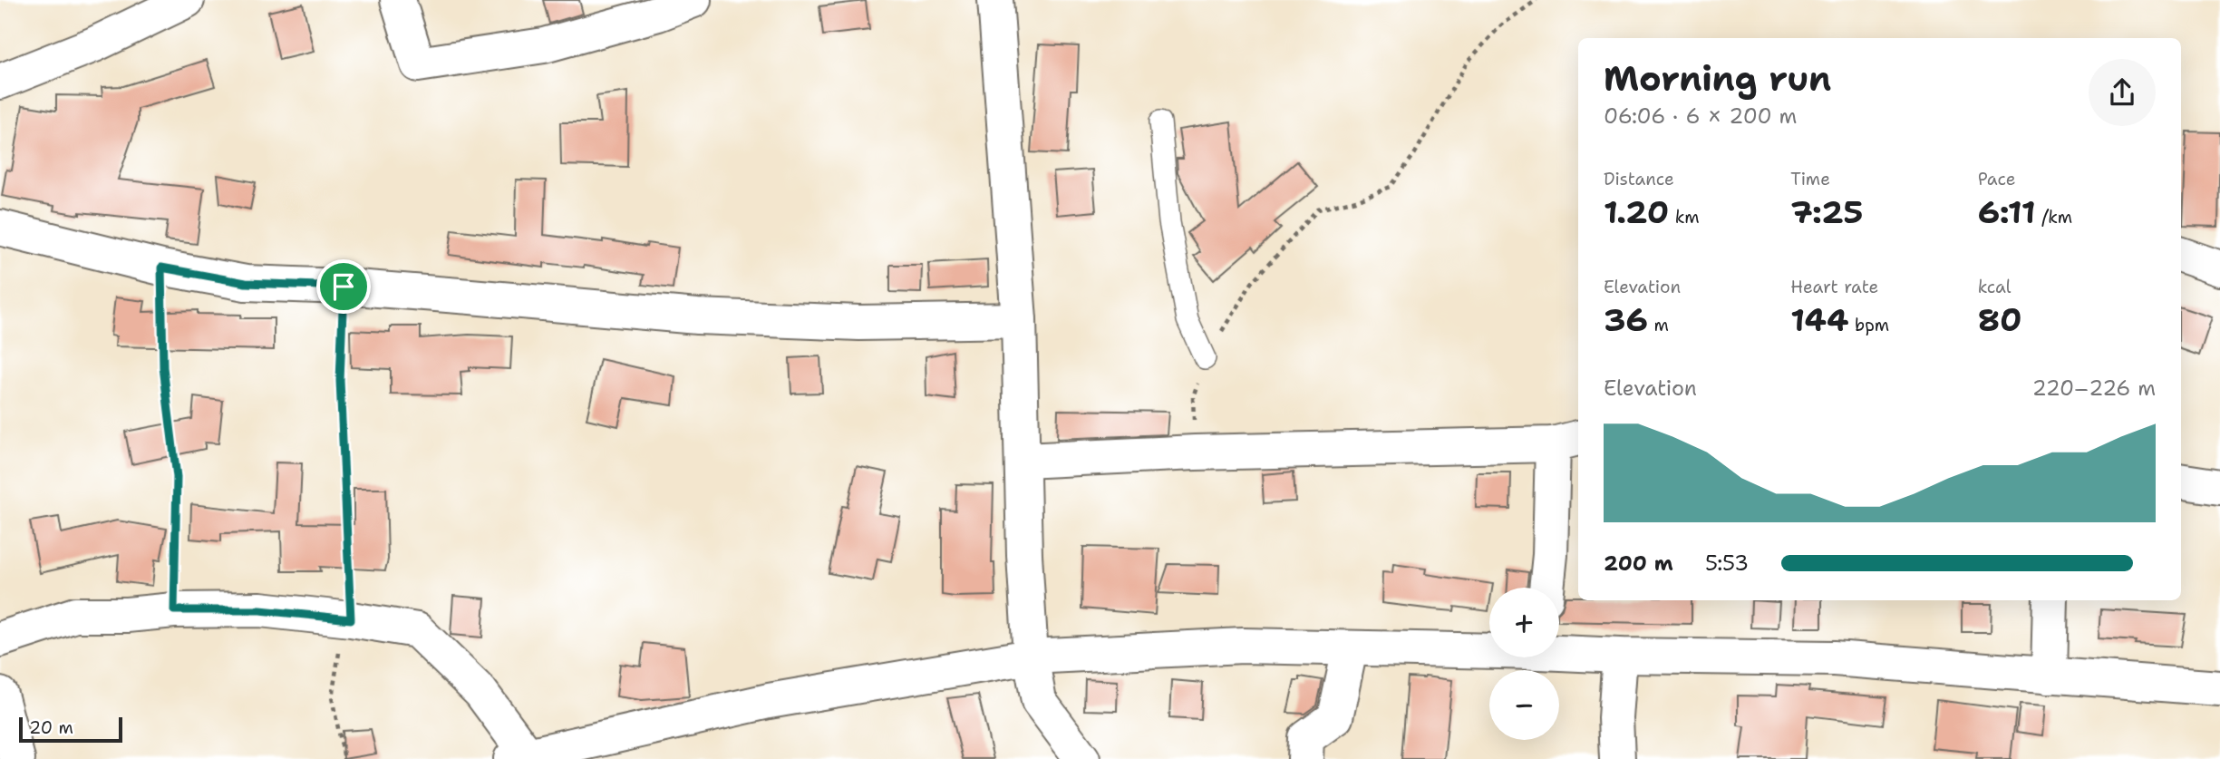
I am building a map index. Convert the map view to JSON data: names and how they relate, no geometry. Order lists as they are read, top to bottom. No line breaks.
{"scale_bar":"20 m","page":{"heading":["Morning run","06:06 · 6 × 200 m"],"stats":[["Distance","1.20 km"],["Time","7:25"],["Pace","6:11 /km"],["Elevation","36 m"],["Heart rate","144 bpm"],["kcal","80"]],"chart":["Elevation","220–226 m"],"list":[{"name":"200 m","note":"5:53"}],"map_buttons":["+","−"],"scale":"20 m"}}
